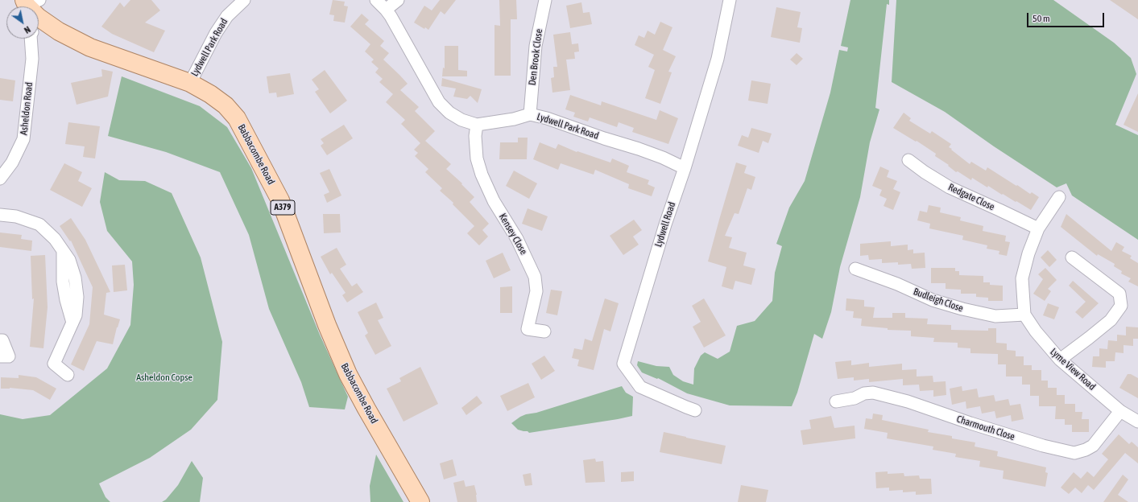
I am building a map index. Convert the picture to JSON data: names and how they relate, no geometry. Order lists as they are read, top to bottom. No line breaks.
{"streets":{"main road":["Babbacombe Road","A379"],"street":["Lydwell Park Road","Den Brook Close","Asheldon Road","Redgate Close","Lydwell Road","Kensey Close","Budleigh Close","Lyme View Road","Charmouth Close"]},"crossings":[["Lydwell Park Road","Den Brook Close"],["Lydwell Park Road","Babbacombe Road"],["Lydwell Park Road","Lydwell Road"],["Lydwell Park Road","Kensey Close"],["Redgate Close","Lyme View Road"],["Budleigh Close","Lyme View Road"],["Lyme View Road","Charmouth Close"]],"parks":["Asheldon Copse"],"scale_bar":"50 m","north":"bottom right"}
